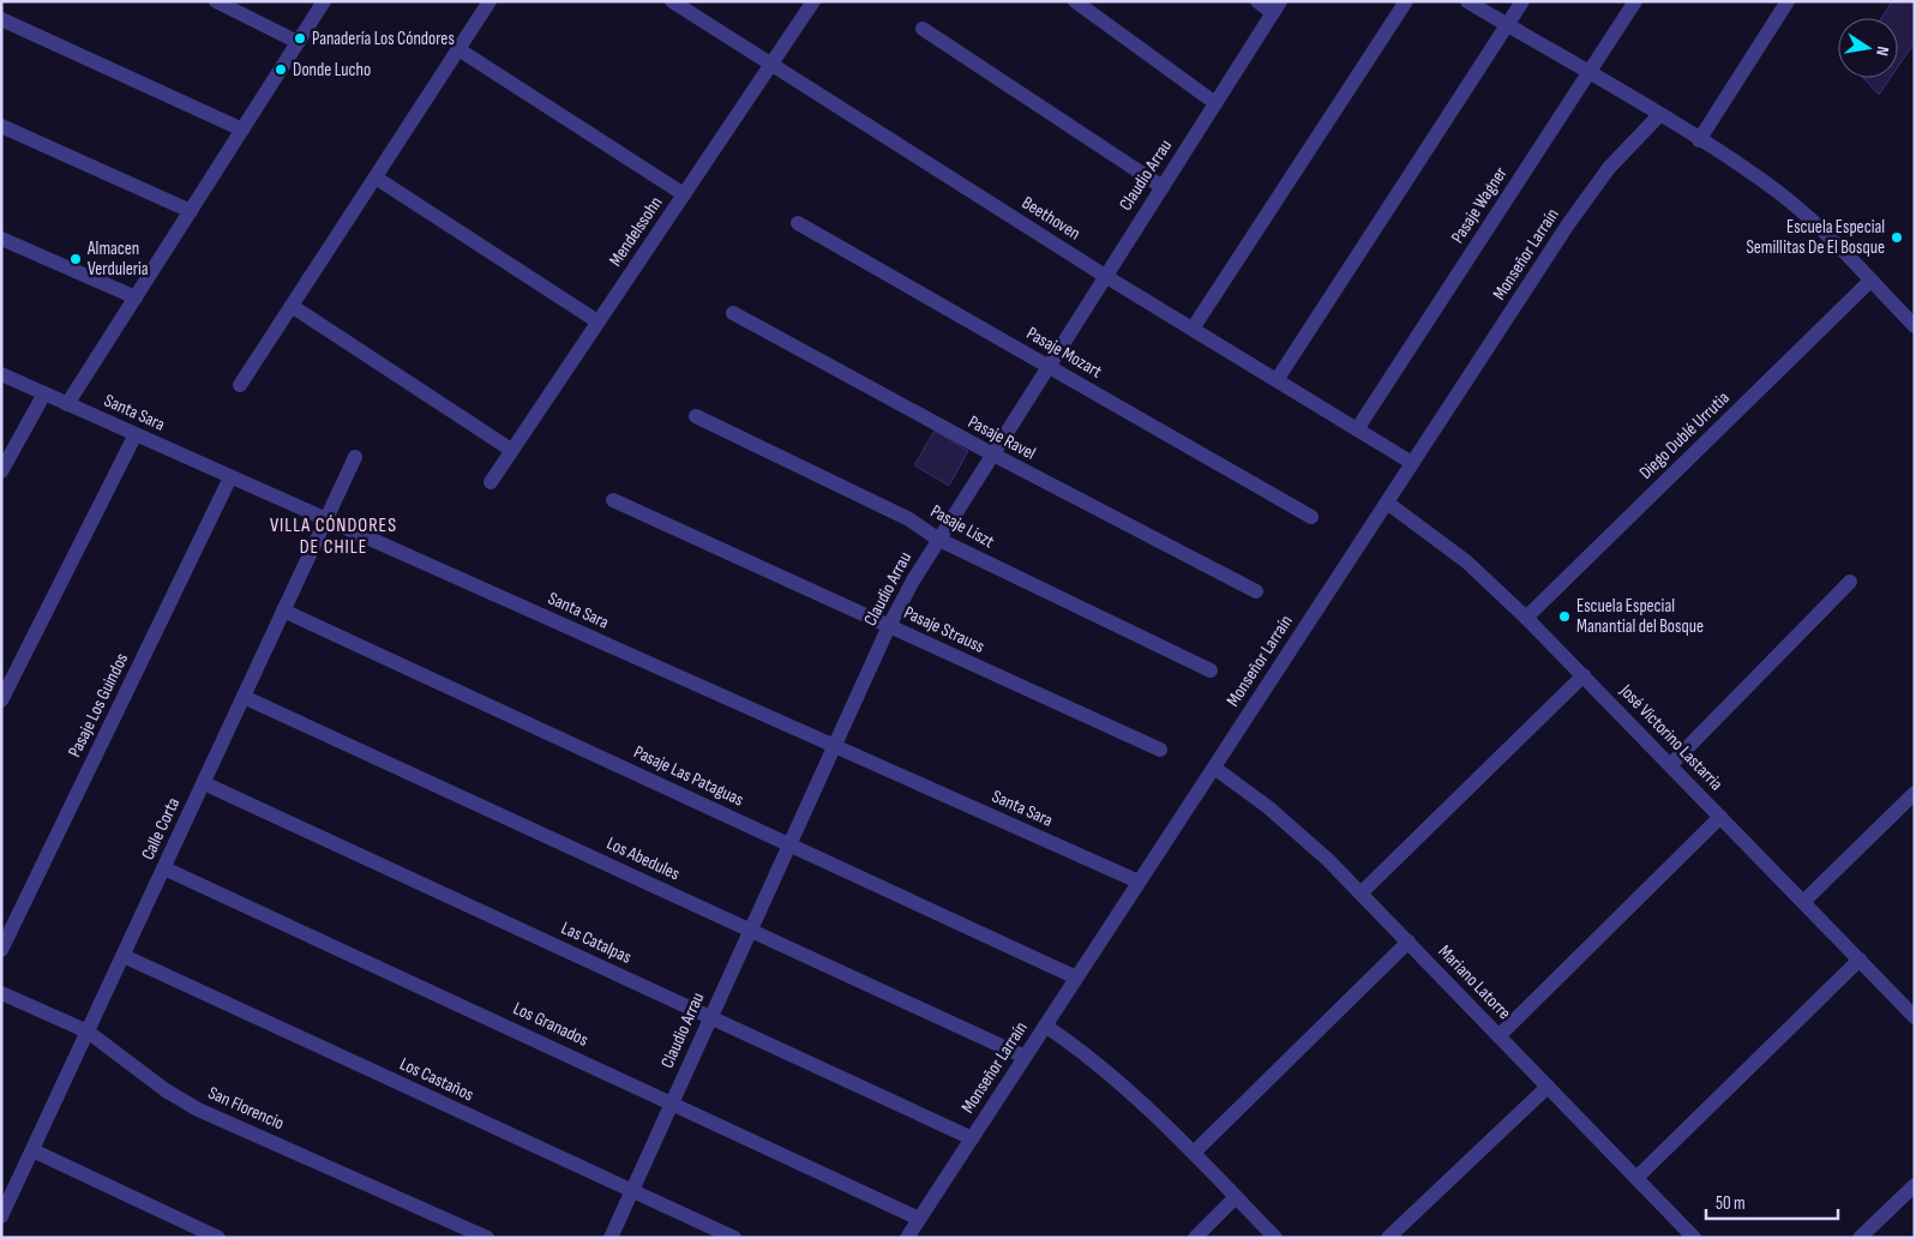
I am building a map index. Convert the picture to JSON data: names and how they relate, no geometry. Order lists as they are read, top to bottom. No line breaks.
{"streets":{"street":["Claudio Arrau","Pasaje Wagner","Beethoven","Mendelssohn","Monseñor Larraín","Pasaje Mozart","Santa Sara","Diego Dublé Urrutia","Pasaje Ravel","Pasaje Liszt","Pasaje Strauss","Pasaje Los Guindos","José Victorino Lastarria","Pasaje Las Pataguas","Calle Corta","Los Abedules","Las Catalpas","Mariano Latorre","Los Granados","Los Castaños","San Florencio"]},"crossings":[["Claudio Arrau","Beethoven"],["Claudio Arrau","Pasaje Mozart"],["Claudio Arrau","Santa Sara"],["Claudio Arrau","Pasaje Ravel"],["Claudio Arrau","Pasaje Liszt"],["Claudio Arrau","Pasaje Strauss"],["Claudio Arrau","Pasaje Las Pataguas"],["Claudio Arrau","Los Abedules"],["Claudio Arrau","Las Catalpas"],["Claudio Arrau","Los Granados"],["Claudio Arrau","Los Castaños"],["Pasaje Wagner","Beethoven"],["Beethoven","Mendelssohn"],["Beethoven","Monseñor Larraín"],["Monseñor Larraín","Santa Sara"],["Monseñor Larraín","José Victorino Lastarria"],["Monseñor Larraín","Pasaje Las Pataguas"],["Monseñor Larraín","Los Abedules"],["Monseñor Larraín","Las Catalpas"],["Monseñor Larraín","Mariano Latorre"],["Monseñor Larraín","Los Granados"],["Santa Sara","Pasaje Los Guindos"],["Santa Sara","Calle Corta"],["Diego Dublé Urrutia","José Victorino Lastarria"],["Pasaje Las Pataguas","Calle Corta"],["Calle Corta","Los Abedules"],["Calle Corta","Las Catalpas"],["Calle Corta","Los Granados"],["Calle Corta","Los Castaños"],["Calle Corta","San Florencio"]],"districts":["VILLA CÓNDORES DE CHILE"],"places":["Panadería Los Cóndores","Donde Lucho","Escuela Especial Semillitas De El Bosque","Almacen Verduleria","Escuela Especial Manantial del Bosque"],"scale_bar":"50 m","north":"right"}
